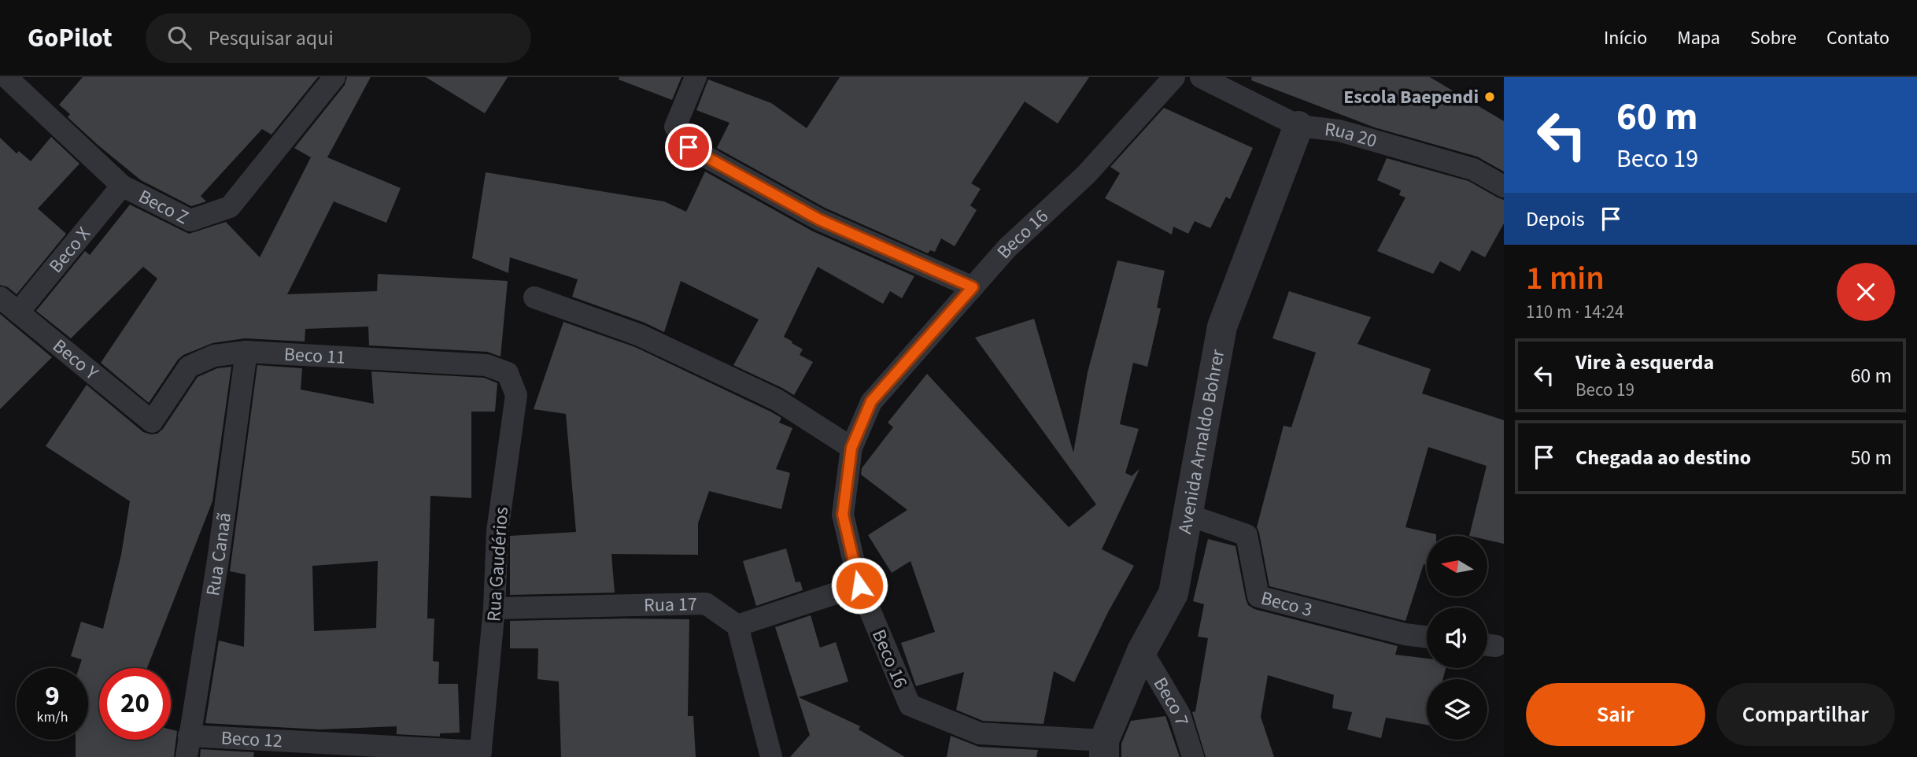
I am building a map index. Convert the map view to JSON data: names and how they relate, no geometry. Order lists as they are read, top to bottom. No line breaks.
{"streets":{"street":["Avenida Arnaldo Bohrer"],"lane":["Rua 20","Beco Z","Beco 16","Beco X","Beco 11","Beco Y","Rua Canaã","Rua Gaudérios","Beco 3","Rua 17","Beco 7","Beco 12"]},"crossings":[["Rua 20","Avenida Arnaldo Bohrer"],["Beco Z","Beco X"],["Beco 16","Avenida Arnaldo Bohrer"],["Beco X","Beco Y"],["Beco 11","Beco Y"],["Beco 11","Rua Canaã"],["Beco 11","Rua Gaudérios"],["Avenida Arnaldo Bohrer","Beco 3"],["Avenida Arnaldo Bohrer","Beco 7"],["Rua Canaã","Beco 12"],["Rua Gaudérios","Rua 17"],["Rua Gaudérios","Beco 12"]],"places":["Escola Baependi"],"north":"left","page":{"header":"GoPilot","search":"Pesquisar aqui","nav":["Início","Mapa","Sobre","Contato"],"turn":["60 m","Beco 19"],"then":"Depois","heading":["1 min","110 m · 14:24"],"list":[{"name":"Vire à esquerda","note":"Beco 19","value":"60 m"},{"name":"Chegada ao destino","value":"50 m"}],"speed":"9 km/h","limit":"20","buttons":["Sair","Compartilhar"]}}
